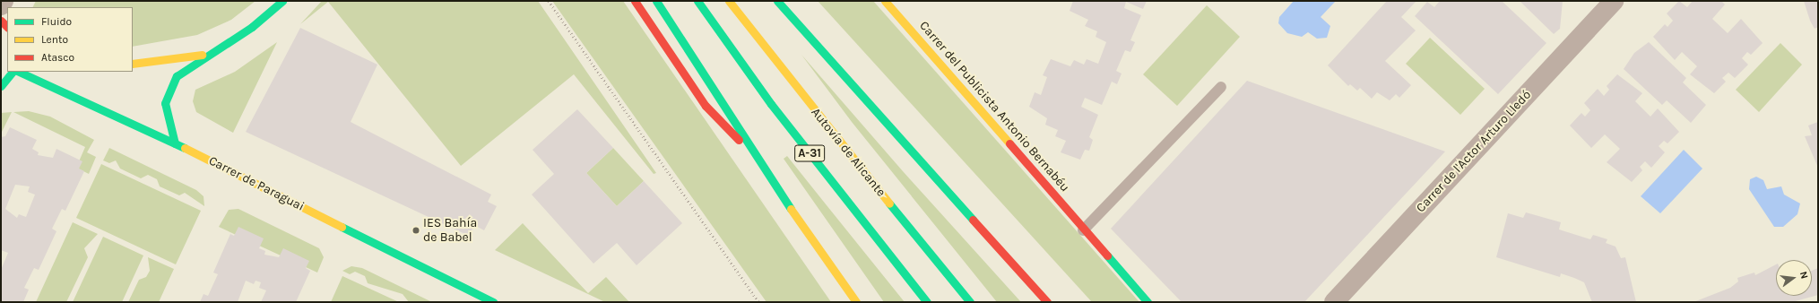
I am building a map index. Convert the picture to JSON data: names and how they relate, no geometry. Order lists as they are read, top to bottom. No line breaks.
{"streets":{"main road":["Carrer del Publicista Antonio Bernabéu","Autovía de Alicante","A-31","Carrer de Paraguai"],"street":["Carrer de l'Actor Arturo Lledó"]},"places":["IES Bahía de Babel"],"legend":["Fluido","Lento","Atasco"],"north":"right"}
